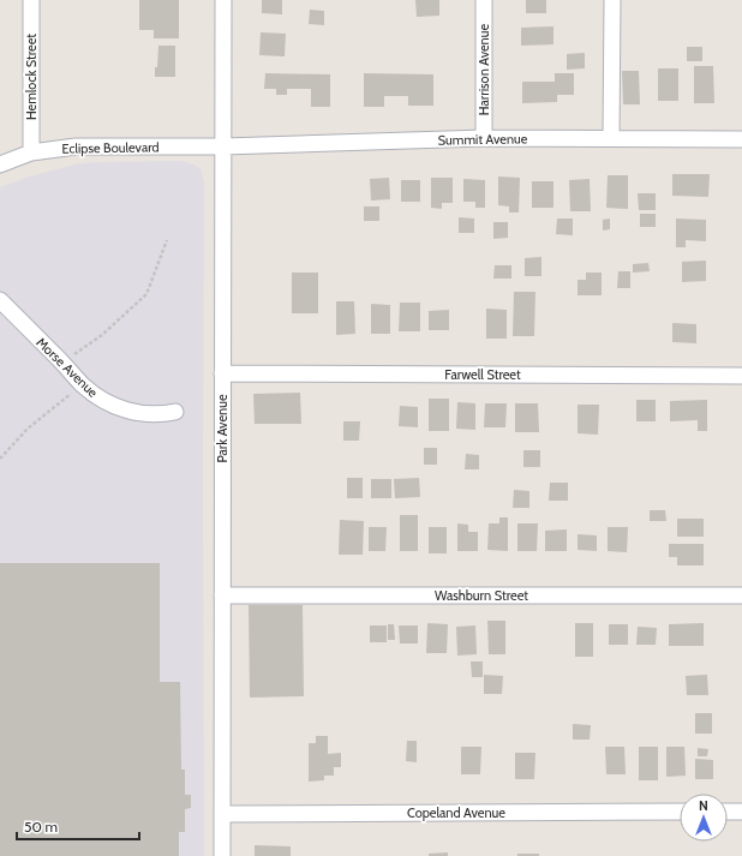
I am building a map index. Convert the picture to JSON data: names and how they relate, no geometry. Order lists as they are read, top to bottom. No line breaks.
{"streets":{"street":["Harrison Avenue","Hemlock Street","Summit Avenue","Eclipse Boulevard","Morse Avenue","Farwell Street","Park Avenue","Washburn Street","Copeland Avenue"]},"crossings":[["Harrison Avenue","Summit Avenue"],["Hemlock Street","Eclipse Boulevard"],["Summit Avenue","Eclipse Boulevard"],["Summit Avenue","Park Avenue"],["Eclipse Boulevard","Park Avenue"],["Farwell Street","Park Avenue"],["Park Avenue","Washburn Street"],["Park Avenue","Copeland Avenue"]],"scale_bar":"50 m","north":"top"}
